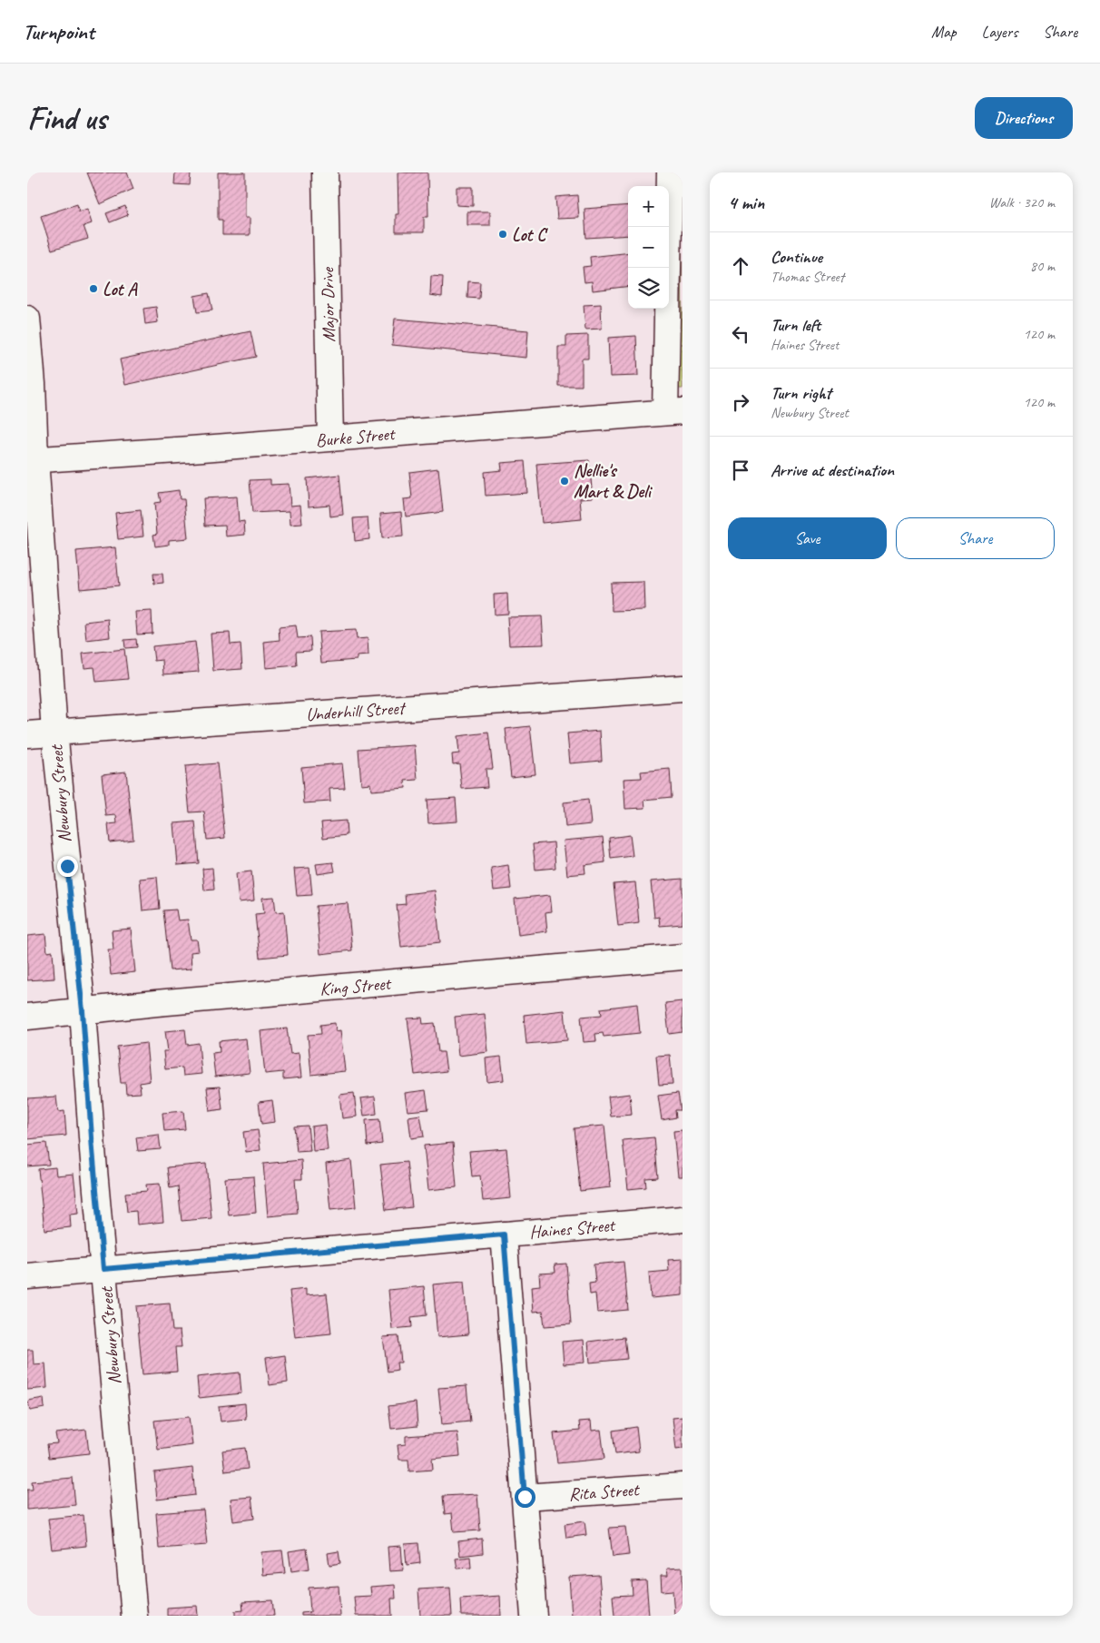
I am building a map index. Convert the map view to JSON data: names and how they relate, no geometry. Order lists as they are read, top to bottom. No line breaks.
{"streets":{"street":["Major Drive","Burke Street","Underhill Street","Newbury Street","King Street","Haines Street","Rita Street"]},"crossings":[["Major Drive","Burke Street"],["Burke Street","Newbury Street"],["Underhill Street","Newbury Street"],["Newbury Street","King Street"],["Newbury Street","Haines Street"]],"places":["Lot C","Lot A","Nellie's Mart & Deli"],"page":{"header":"Turnpoint","nav":["Map","Layers","Share"],"buttons":["Directions",["Save","Share"]],"title":"Find us","heading":["4 min","Walk · 320 m"],"map_buttons":["+","−"],"list":[["Continue","Thomas Street","80 m"],["Turn left","Haines Street","120 m"],["Turn right","Newbury Street","120 m"],"Arrive at destination"]}}
